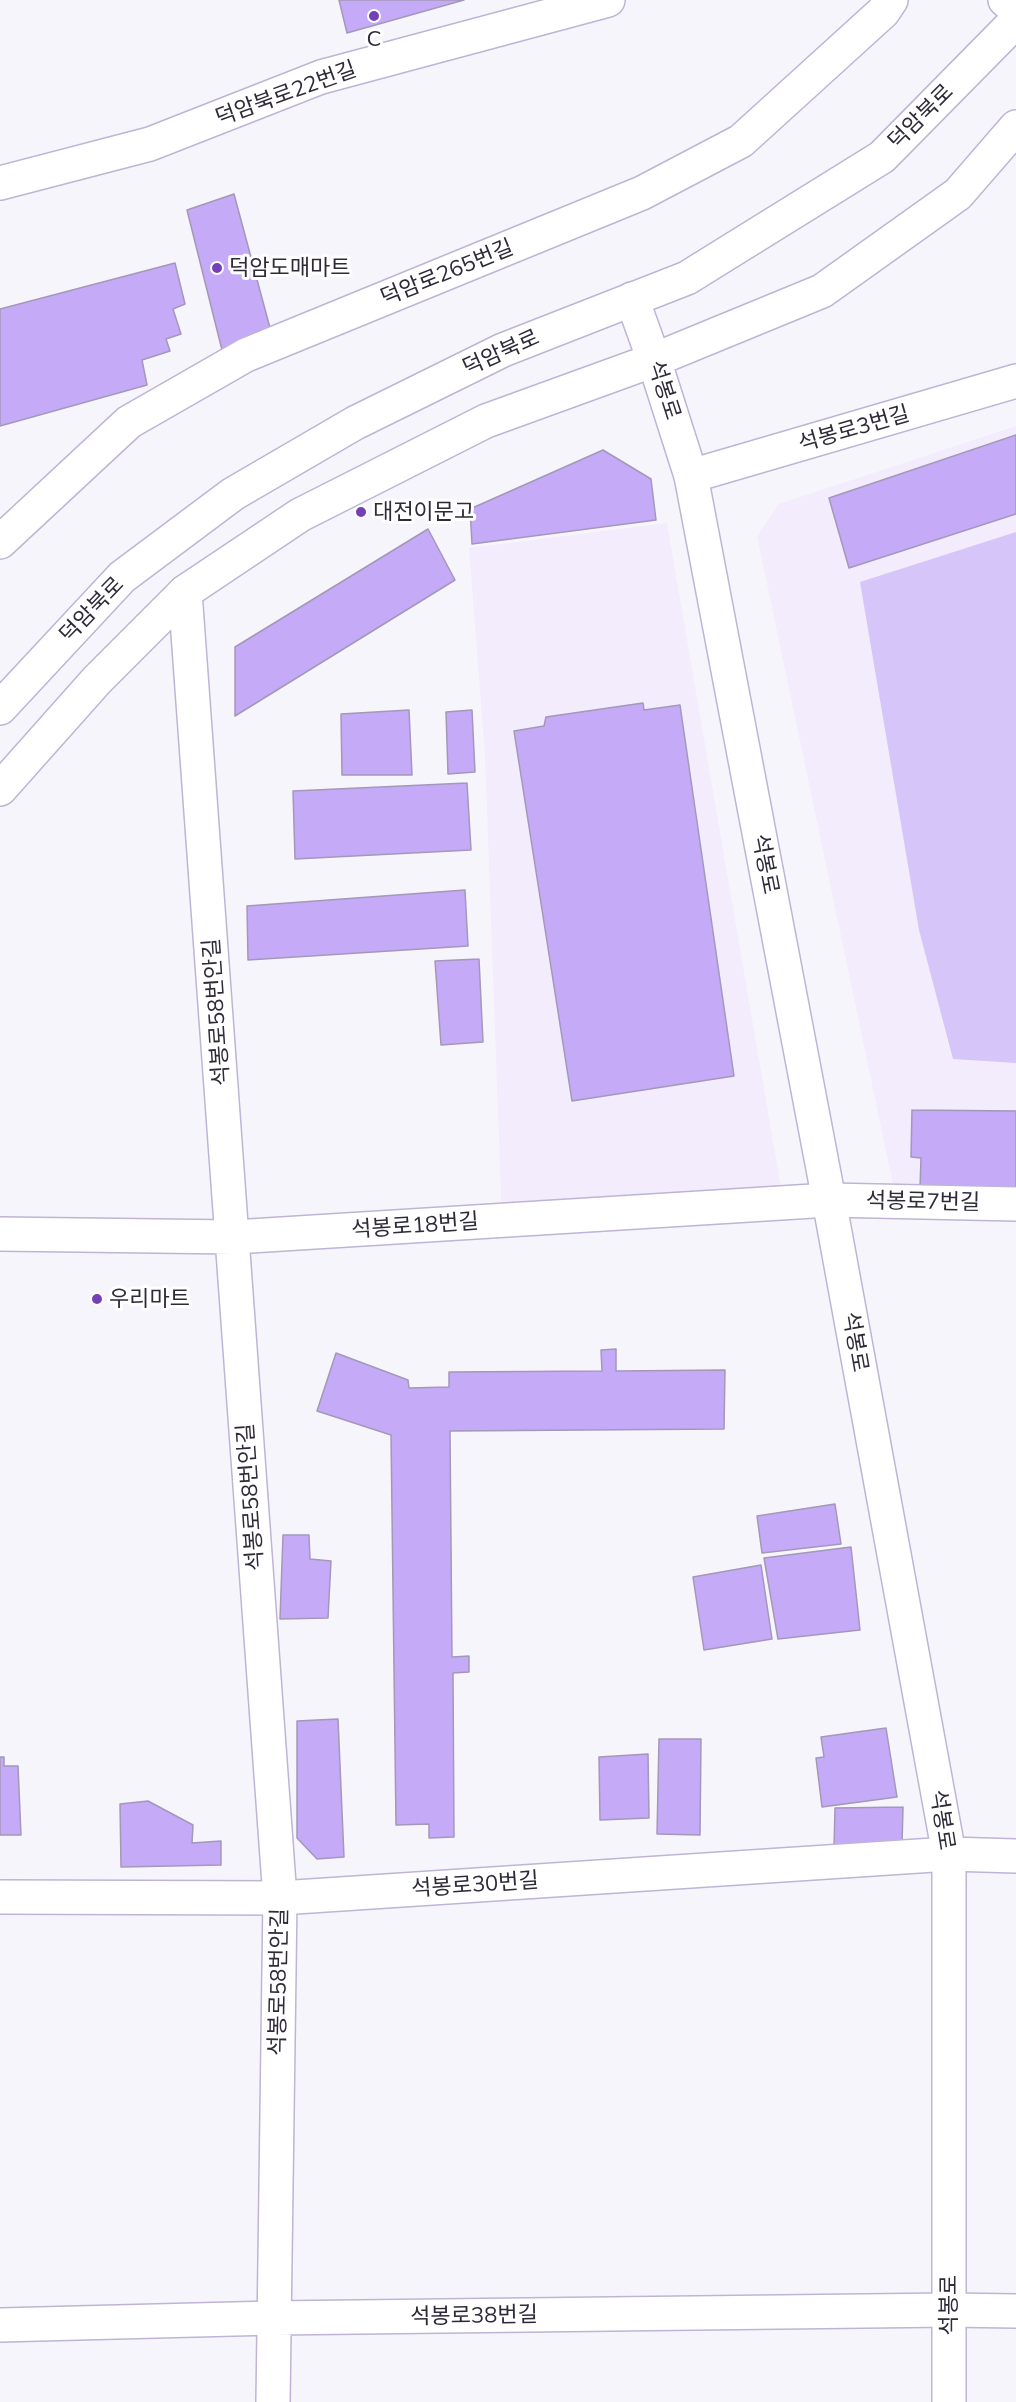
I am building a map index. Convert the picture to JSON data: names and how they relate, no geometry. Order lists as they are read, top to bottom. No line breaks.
{"streets":{"street":["덕암북로22번길","덕암북로","덕암로265번길","석봉로","석봉로3번길","석봉로58번안길","석봉로7번길","석봉로18번길","석봉로30번길","석봉로38번길"]},"crossings":[["덕암북로","석봉로"],["석봉로","석봉로3번길"],["석봉로","석봉로7번길"],["석봉로","석봉로18번길"],["석봉로","석봉로30번길"],["석봉로","석봉로38번길"],["석봉로58번안길","석봉로18번길"],["석봉로58번안길","석봉로30번길"],["석봉로58번안길","석봉로38번길"],["석봉로7번길","석봉로18번길"]],"places":["C","덕암도매마트","대전이문고","우리마트"]}
